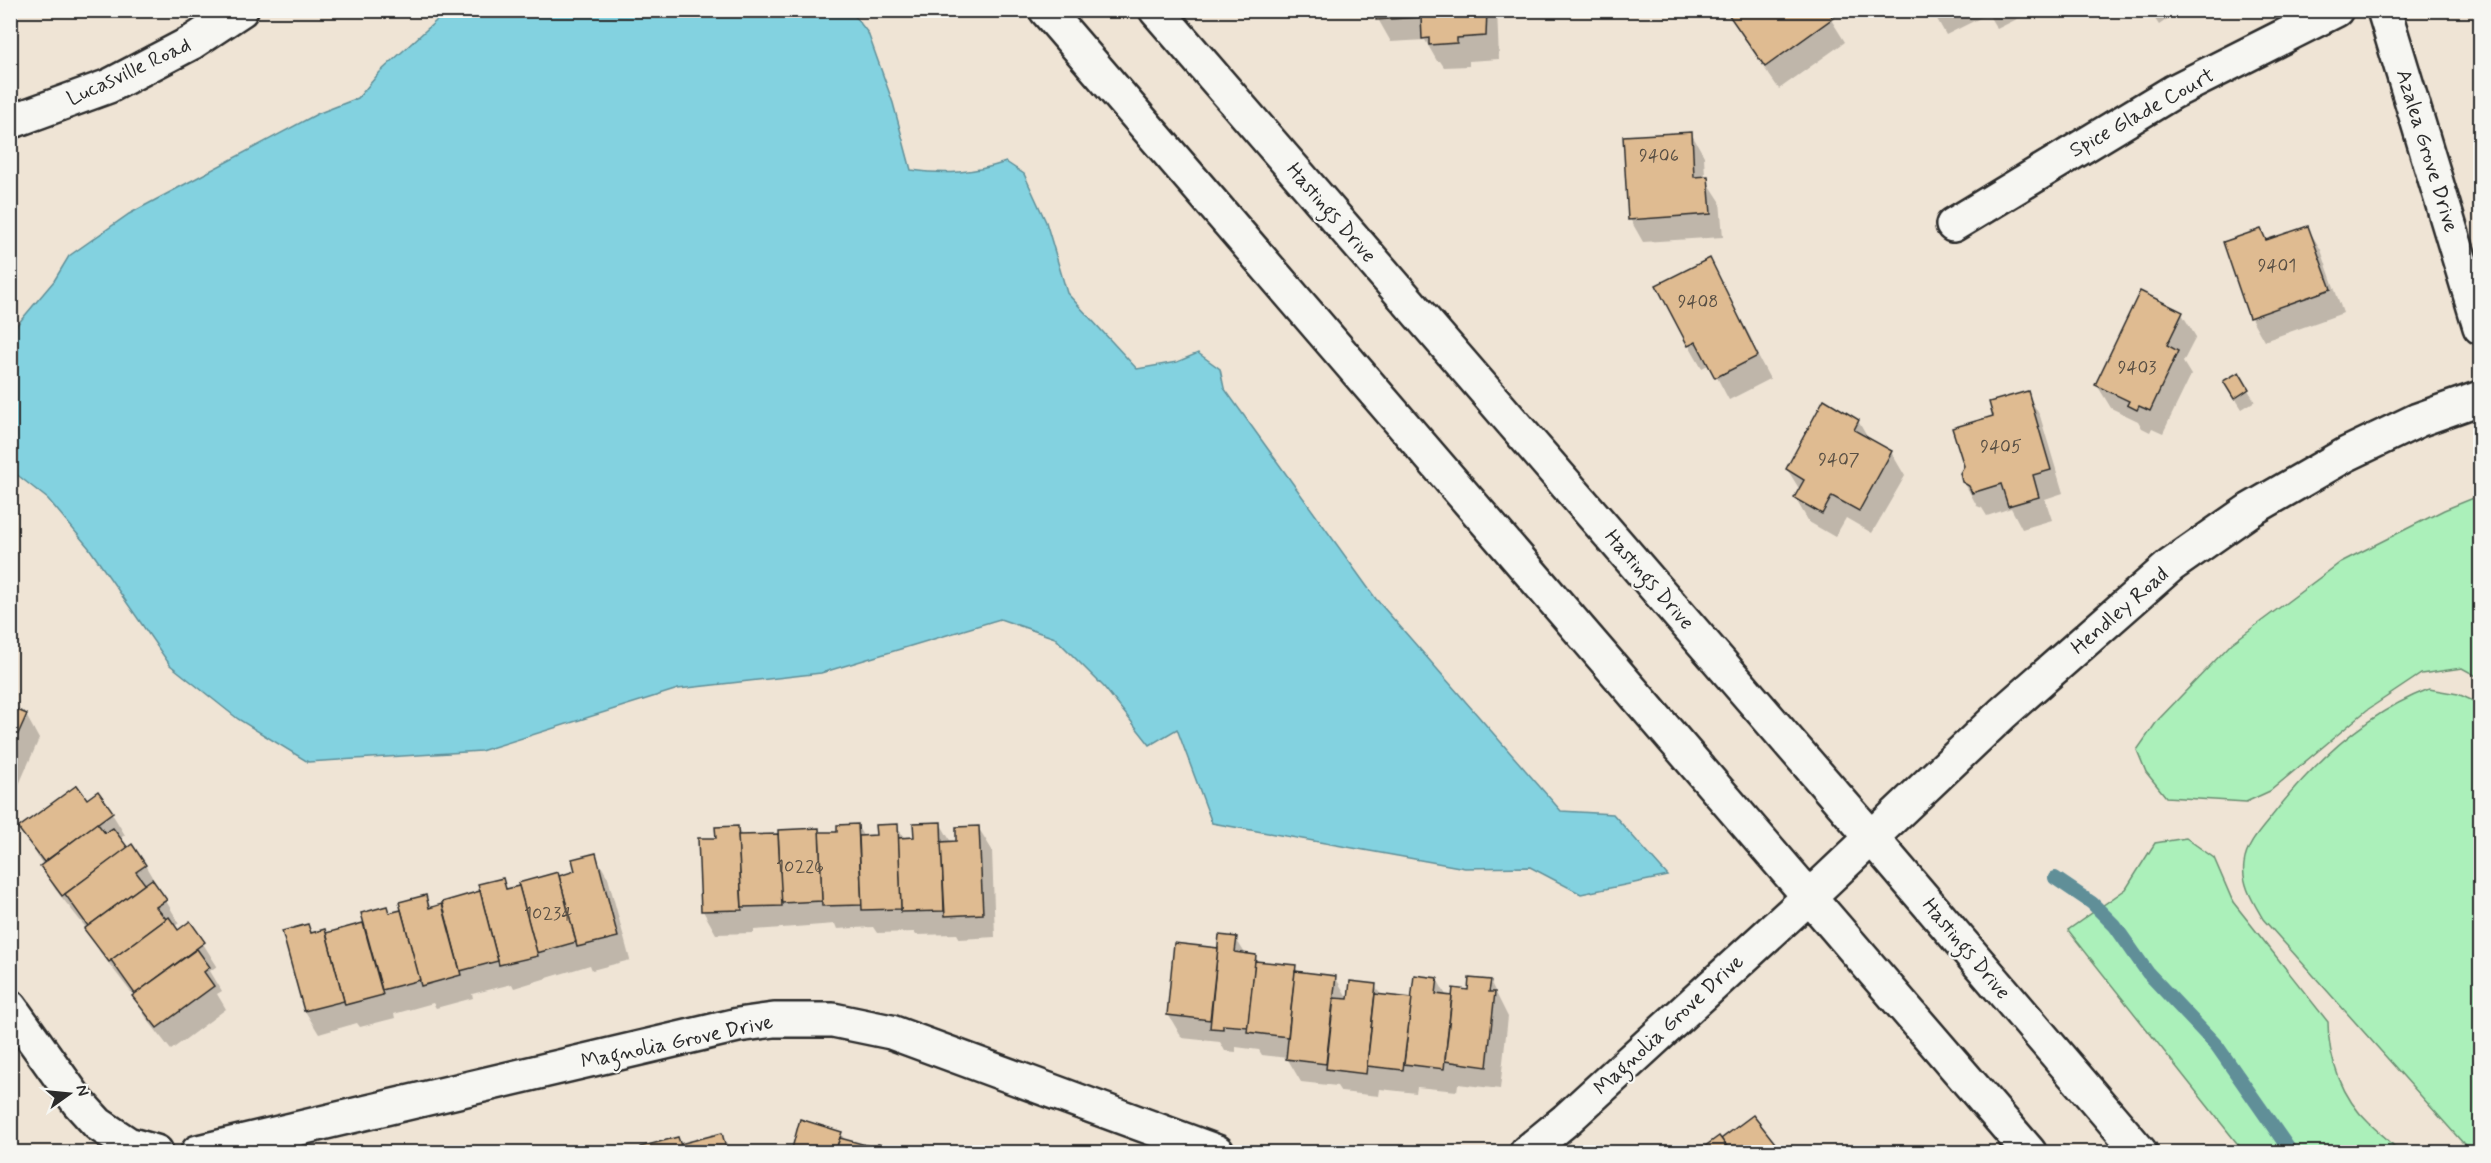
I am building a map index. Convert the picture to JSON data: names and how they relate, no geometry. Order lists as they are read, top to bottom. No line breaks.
{"streets":{"street":["Lucasville Road","Spice Glade Court","Azalea Grove Drive","Hastings Drive","Hendley Road","Magnolia Grove Drive"]},"crossings":[["Hastings Drive","Hendley Road"],["Hendley Road","Magnolia Grove Drive"]],"house_numbers":["9406","9401","9408","9403","9405","9407","10226","10234"],"north":"right"}
